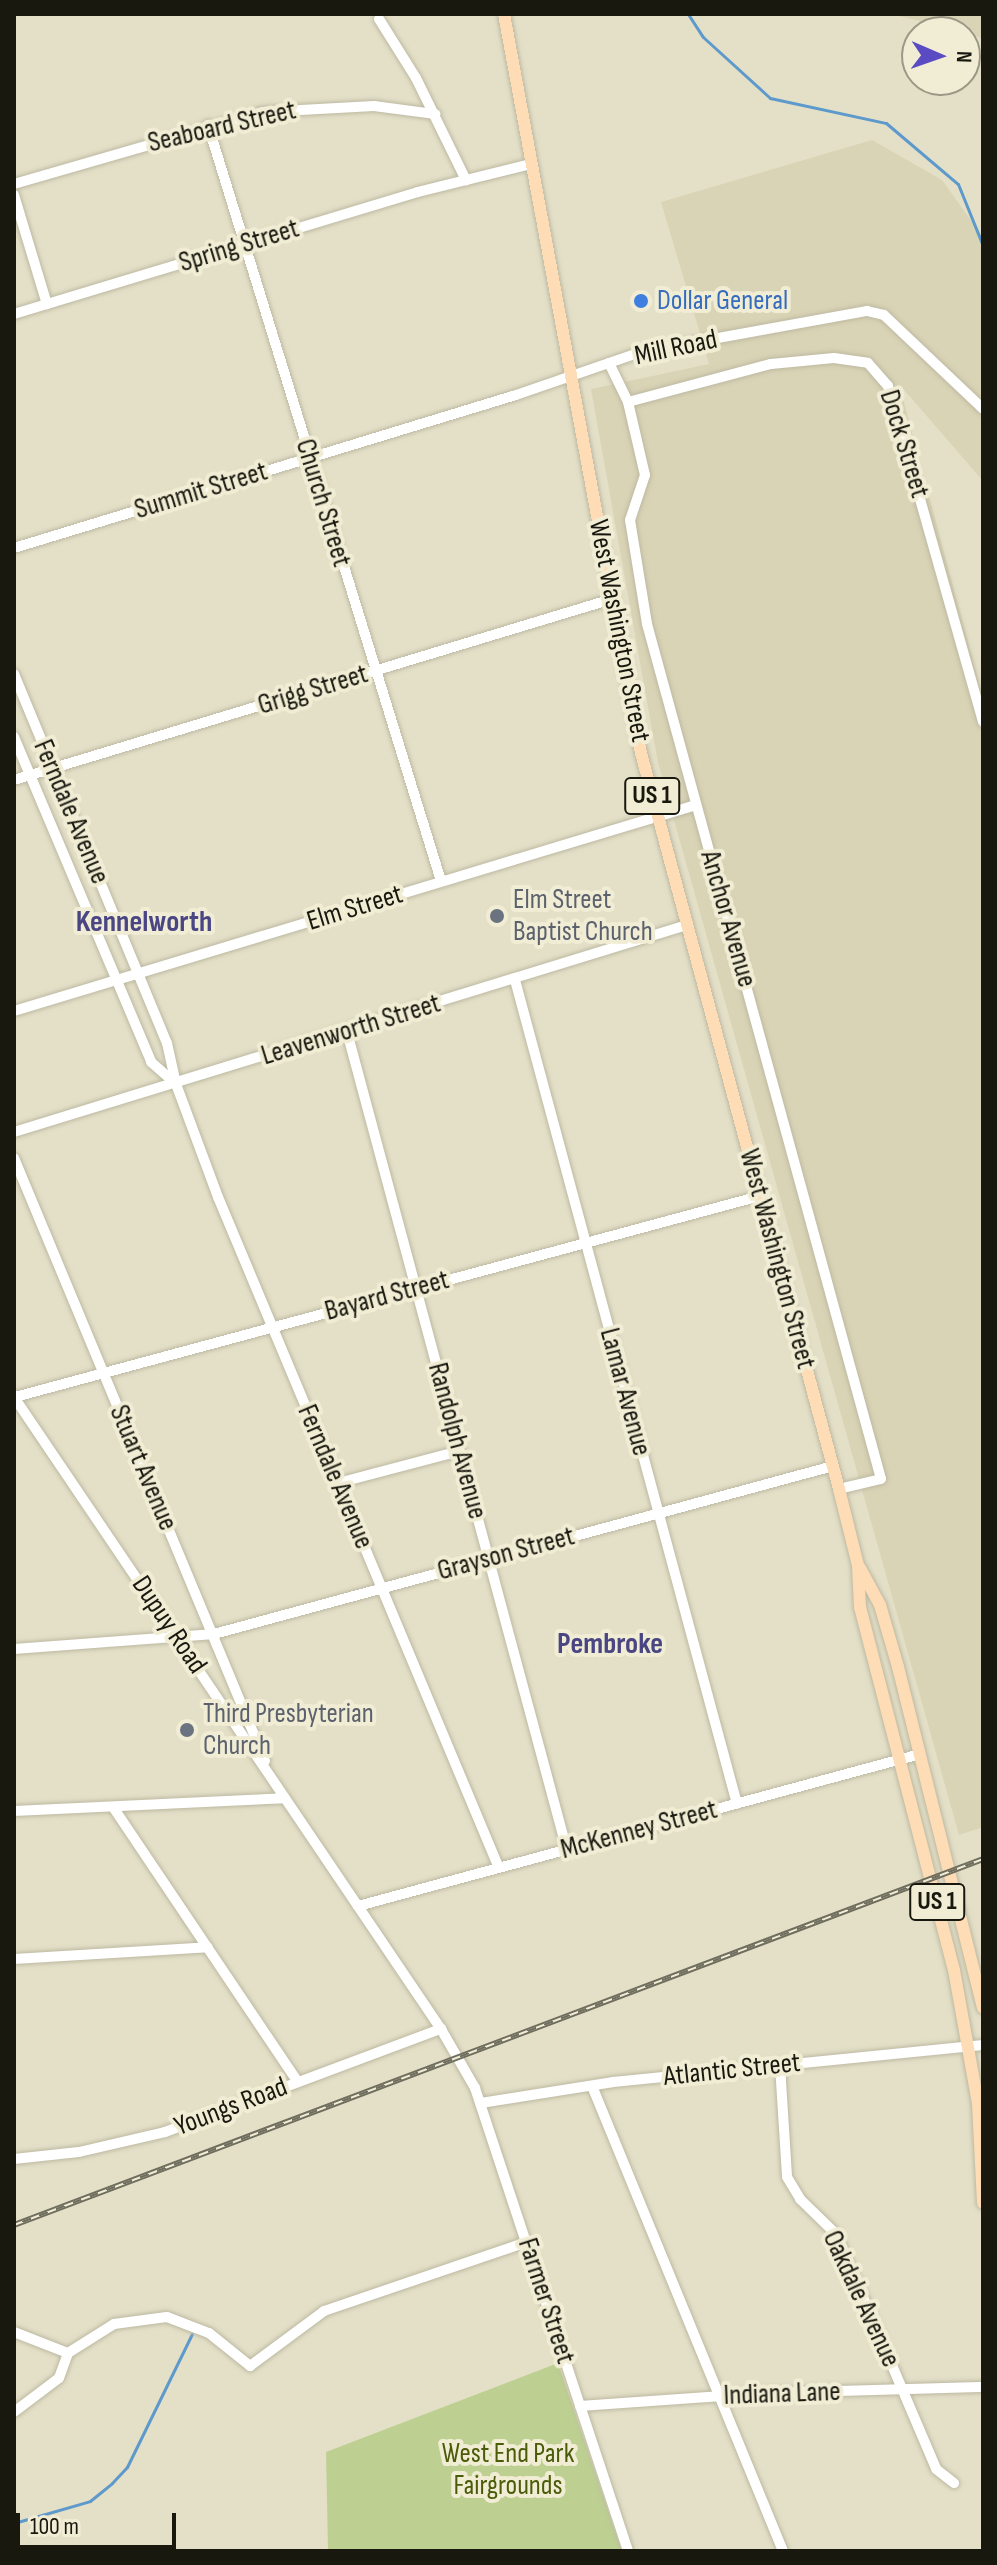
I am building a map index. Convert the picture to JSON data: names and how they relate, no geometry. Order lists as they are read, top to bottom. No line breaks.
{"streets":{"main road":["West Washington Street","US 1"],"street":["Seaboard Street","Spring Street","Mill Road","Dock Street","Summit Street","Church Street","Grigg Street","Ferndale Avenue","Elm Street","Anchor Avenue","Leavenworth Street","Bayard Street","Lamar Avenue","Randolph Avenue","Stuart Avenue","Grayson Street","Dupuy Road","McKenney Street","Atlantic Street","Youngs Road","Oakdale Avenue","Farmer Street","Indiana Lane"]},"crossings":[["Seaboard Street","Church Street"],["Spring Street","Church Street"],["Spring Street","West Washington Street"],["Mill Road","Summit Street"],["Mill Road","West Washington Street"],["Mill Road","Anchor Avenue"],["Dock Street","Anchor Avenue"],["Summit Street","Church Street"],["Summit Street","West Washington Street"],["Church Street","Grigg Street"],["Church Street","Elm Street"],["West Washington Street","Grigg Street"],["West Washington Street","US 1"],["West Washington Street","Elm Street"],["West Washington Street","Anchor Avenue"],["West Washington Street","Leavenworth Street"],["West Washington Street","Bayard Street"],["West Washington Street","Grayson Street"],["West Washington Street","McKenney Street"],["West Washington Street","Atlantic Street"],["Grigg Street","Ferndale Avenue"],["US 1","Atlantic Street"],["Ferndale Avenue","Elm Street"],["Ferndale Avenue","Leavenworth Street"],["Ferndale Avenue","Bayard Street"],["Ferndale Avenue","Grayson Street"],["Ferndale Avenue","McKenney Street"],["Elm Street","Anchor Avenue"],["Leavenworth Street","Lamar Avenue"],["Leavenworth Street","Randolph Avenue"],["Bayard Street","Lamar Avenue"],["Bayard Street","Randolph Avenue"],["Bayard Street","Stuart Avenue"],["Bayard Street","Dupuy Road"],["Lamar Avenue","Grayson Street"],["Lamar Avenue","McKenney Street"],["Randolph Avenue","Grayson Street"],["Randolph Avenue","McKenney Street"],["Stuart Avenue","Grayson Street"],["Stuart Avenue","Dupuy Road"],["Grayson Street","Dupuy Road"],["Dupuy Road","McKenney Street"],["Dupuy Road","Youngs Road"],["Dupuy Road","Farmer Street"],["Atlantic Street","Oakdale Avenue"],["Atlantic Street","Farmer Street"],["Oakdale Avenue","Indiana Lane"],["Farmer Street","Indiana Lane"]],"districts":["Kennelworth","Pembroke"],"parks":["West End Park Fairgrounds"],"places":["Dollar General","Elm Street Baptist Church","Third Presbyterian Church"],"scale_bar":"100 m","north":"right"}
